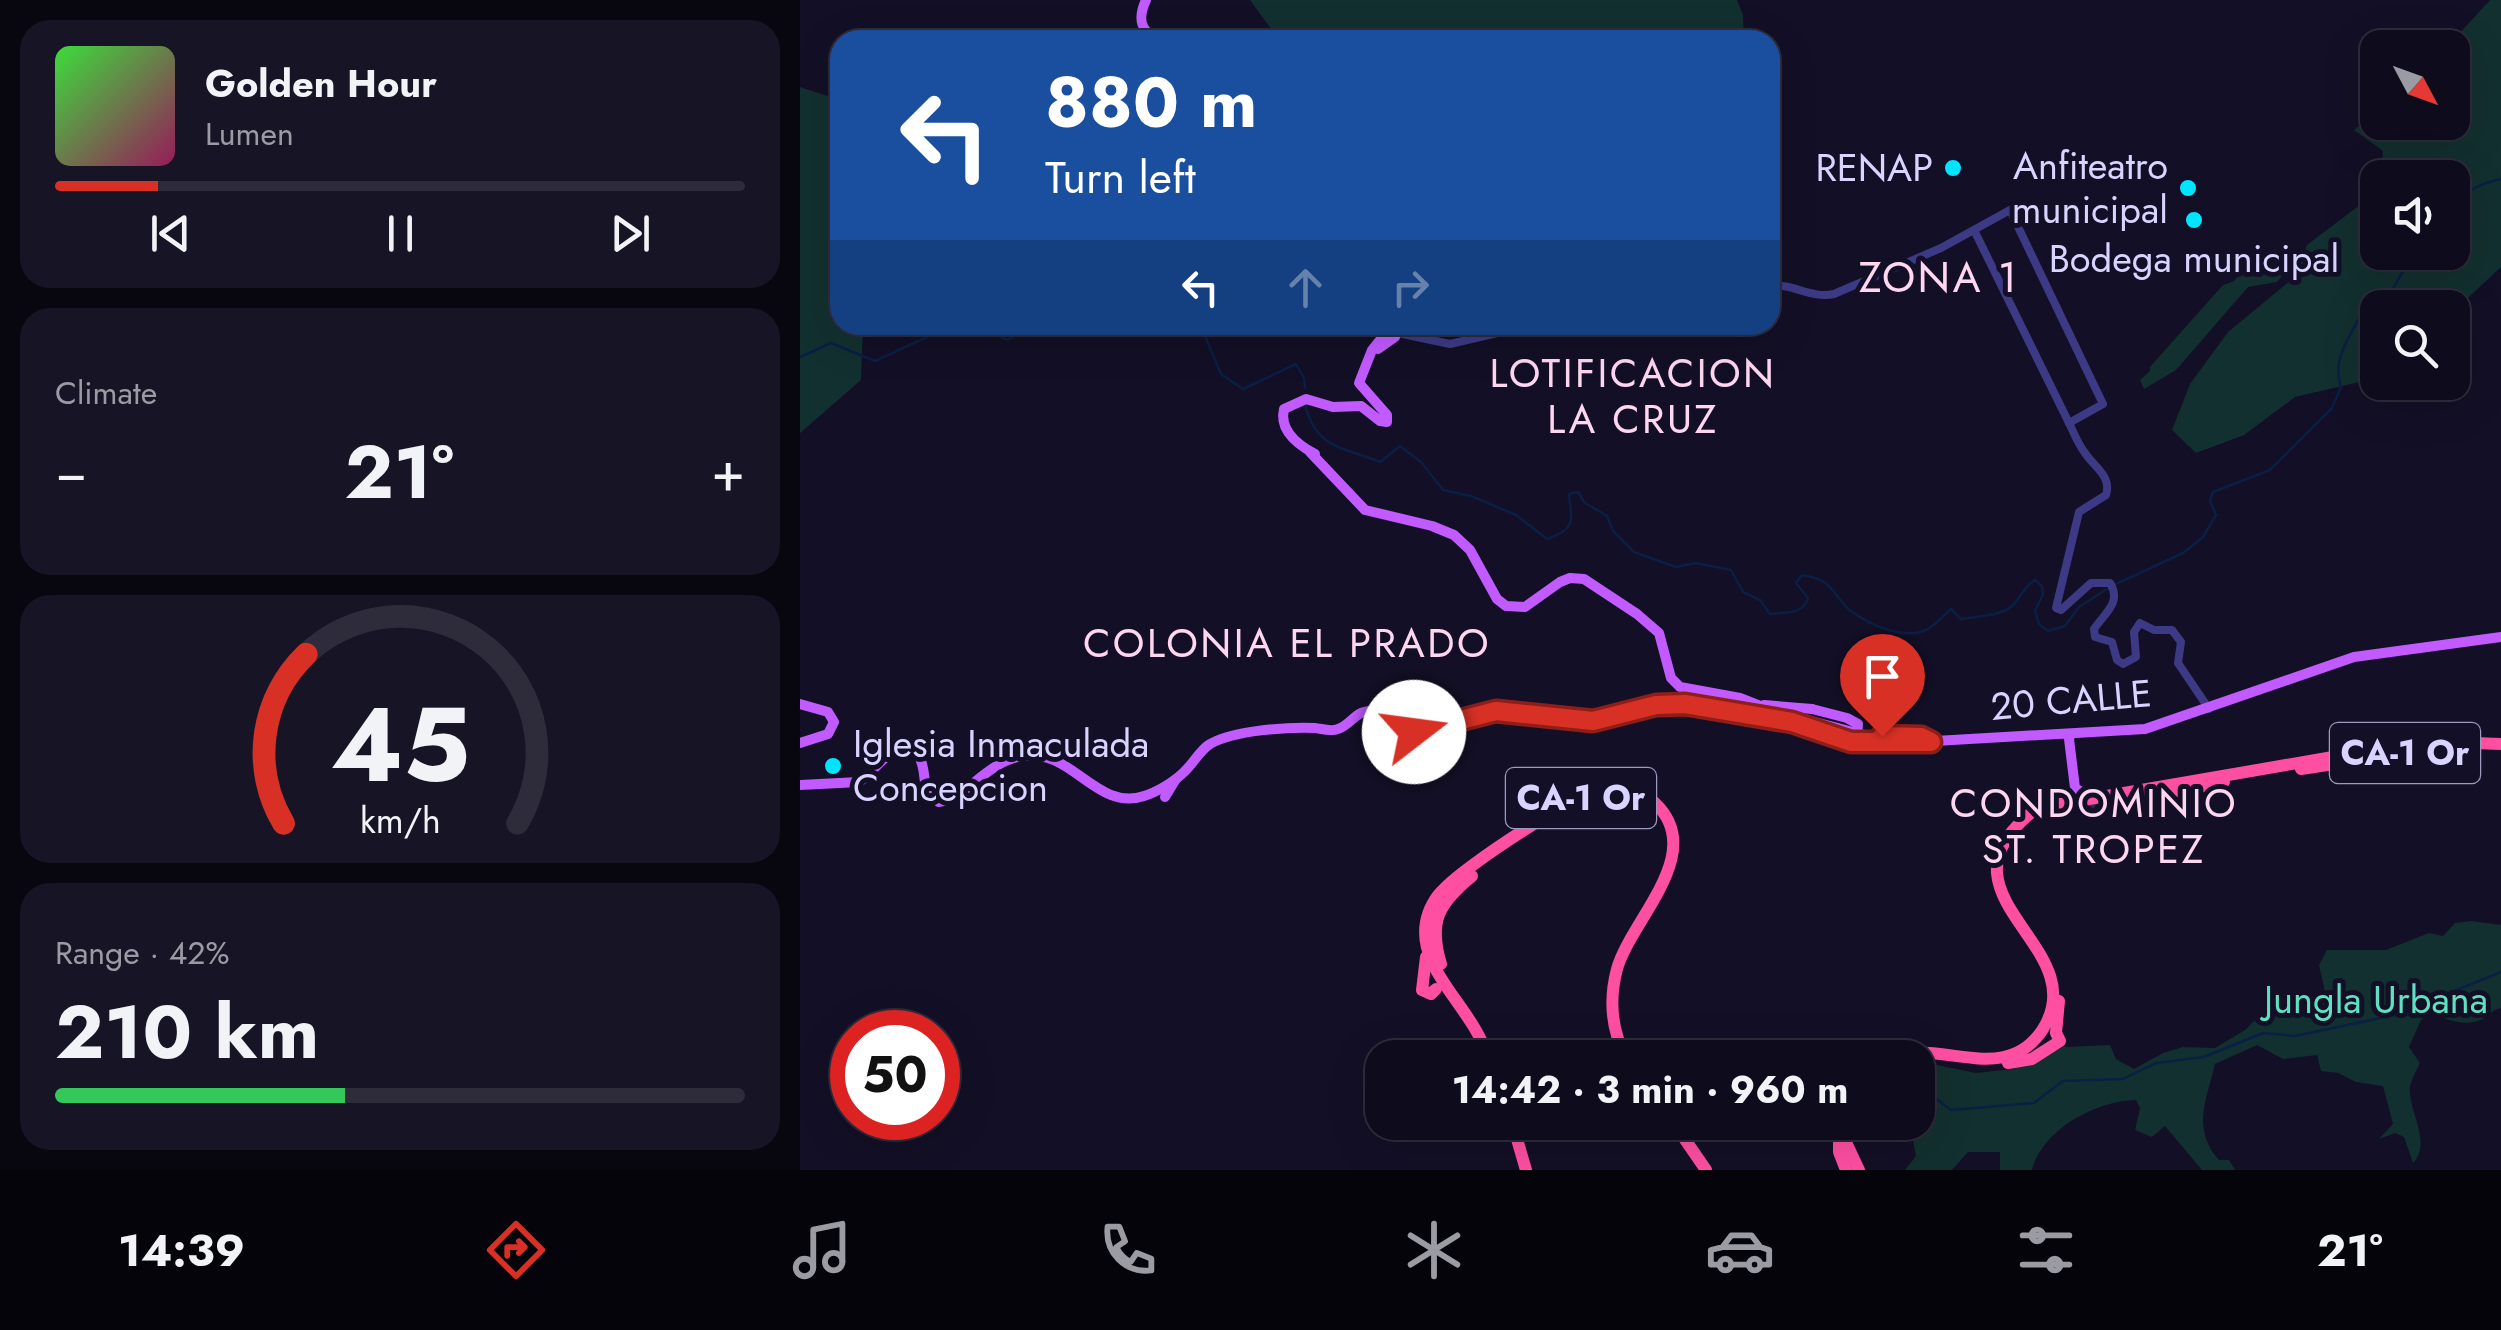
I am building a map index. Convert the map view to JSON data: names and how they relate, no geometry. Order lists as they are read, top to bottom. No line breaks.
{"streets":{"highway":["CA-1 Or"],"main road":["20 CALLE"]},"districts":["ZONA 1","LOTIFICACION LA CRUZ","COLONIA EL PRADO","CONDOMINIO ST. TROPEZ"],"parks":["Jungla Urbana"],"places":["RENAP","Anfiteatro municipal","Bodega municipal","Iglesia Inmaculada Concepcion"],"north":"bottom right","page":{"turn":["880 m","Turn left"],"song":["Golden Hour","Lumen"],"tile":["Climate",["Range · 42%","210 km"]],"heat":["−","21°","+"],"limit":"50","trip":"14:42 · 3 min · 960 m","tabs":["14:39","21°"],"gauge":["45","km/h"]}}
